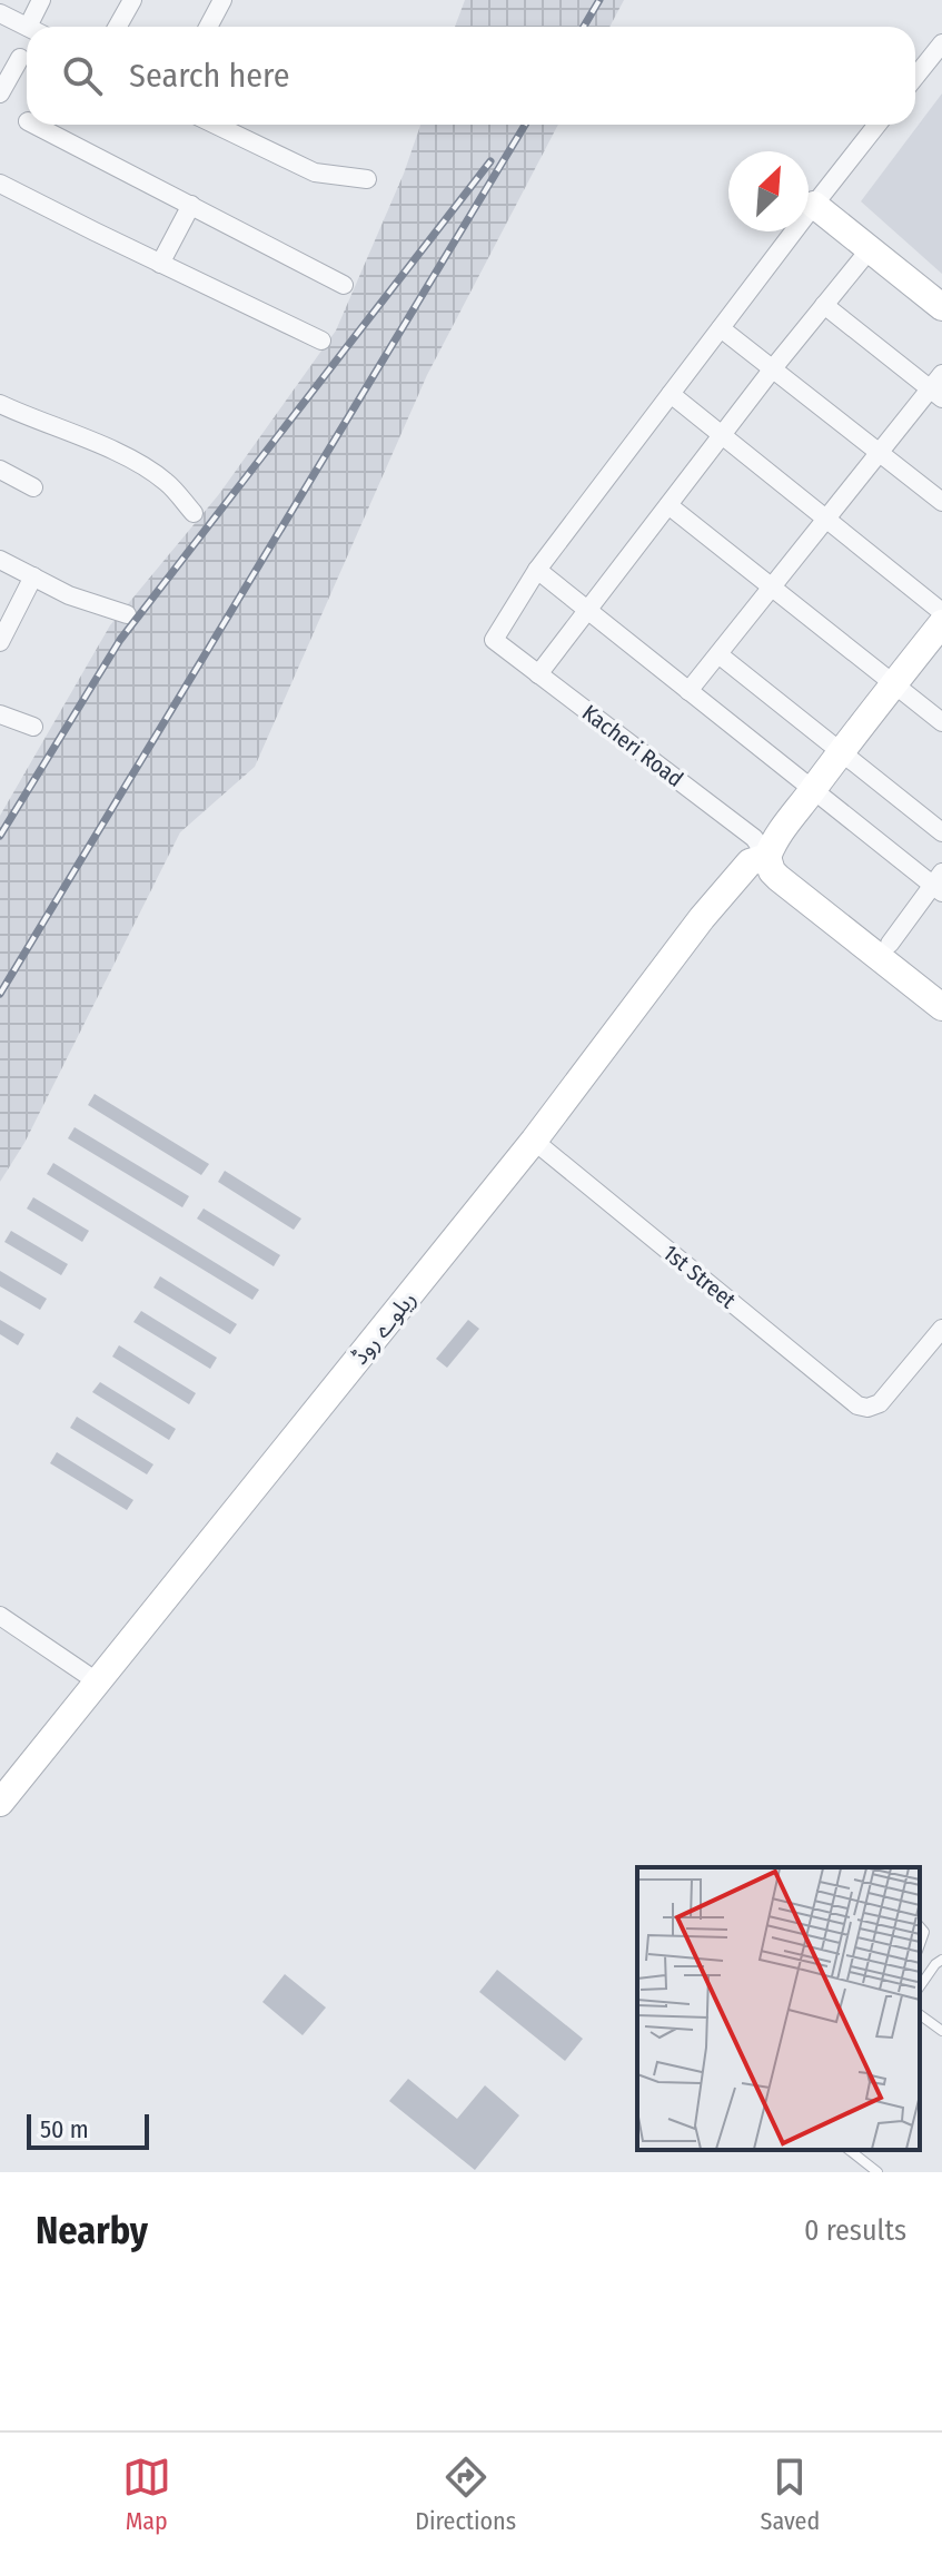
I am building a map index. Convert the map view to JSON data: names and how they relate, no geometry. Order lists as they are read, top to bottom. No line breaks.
{"streets":{"main road":["Kacheri Road","ریلوے روڈ"],"street":["1st Street"]},"crossings":[["Kacheri Road","ریلوے روڈ"],["1st Street","ریلوے روڈ"]],"scale_bar":"50 m","north":"top right","page":{"search":"Search here","scale":"50 m","heading":["Nearby","0 results"],"nav":["Map","Directions","Saved"]}}
